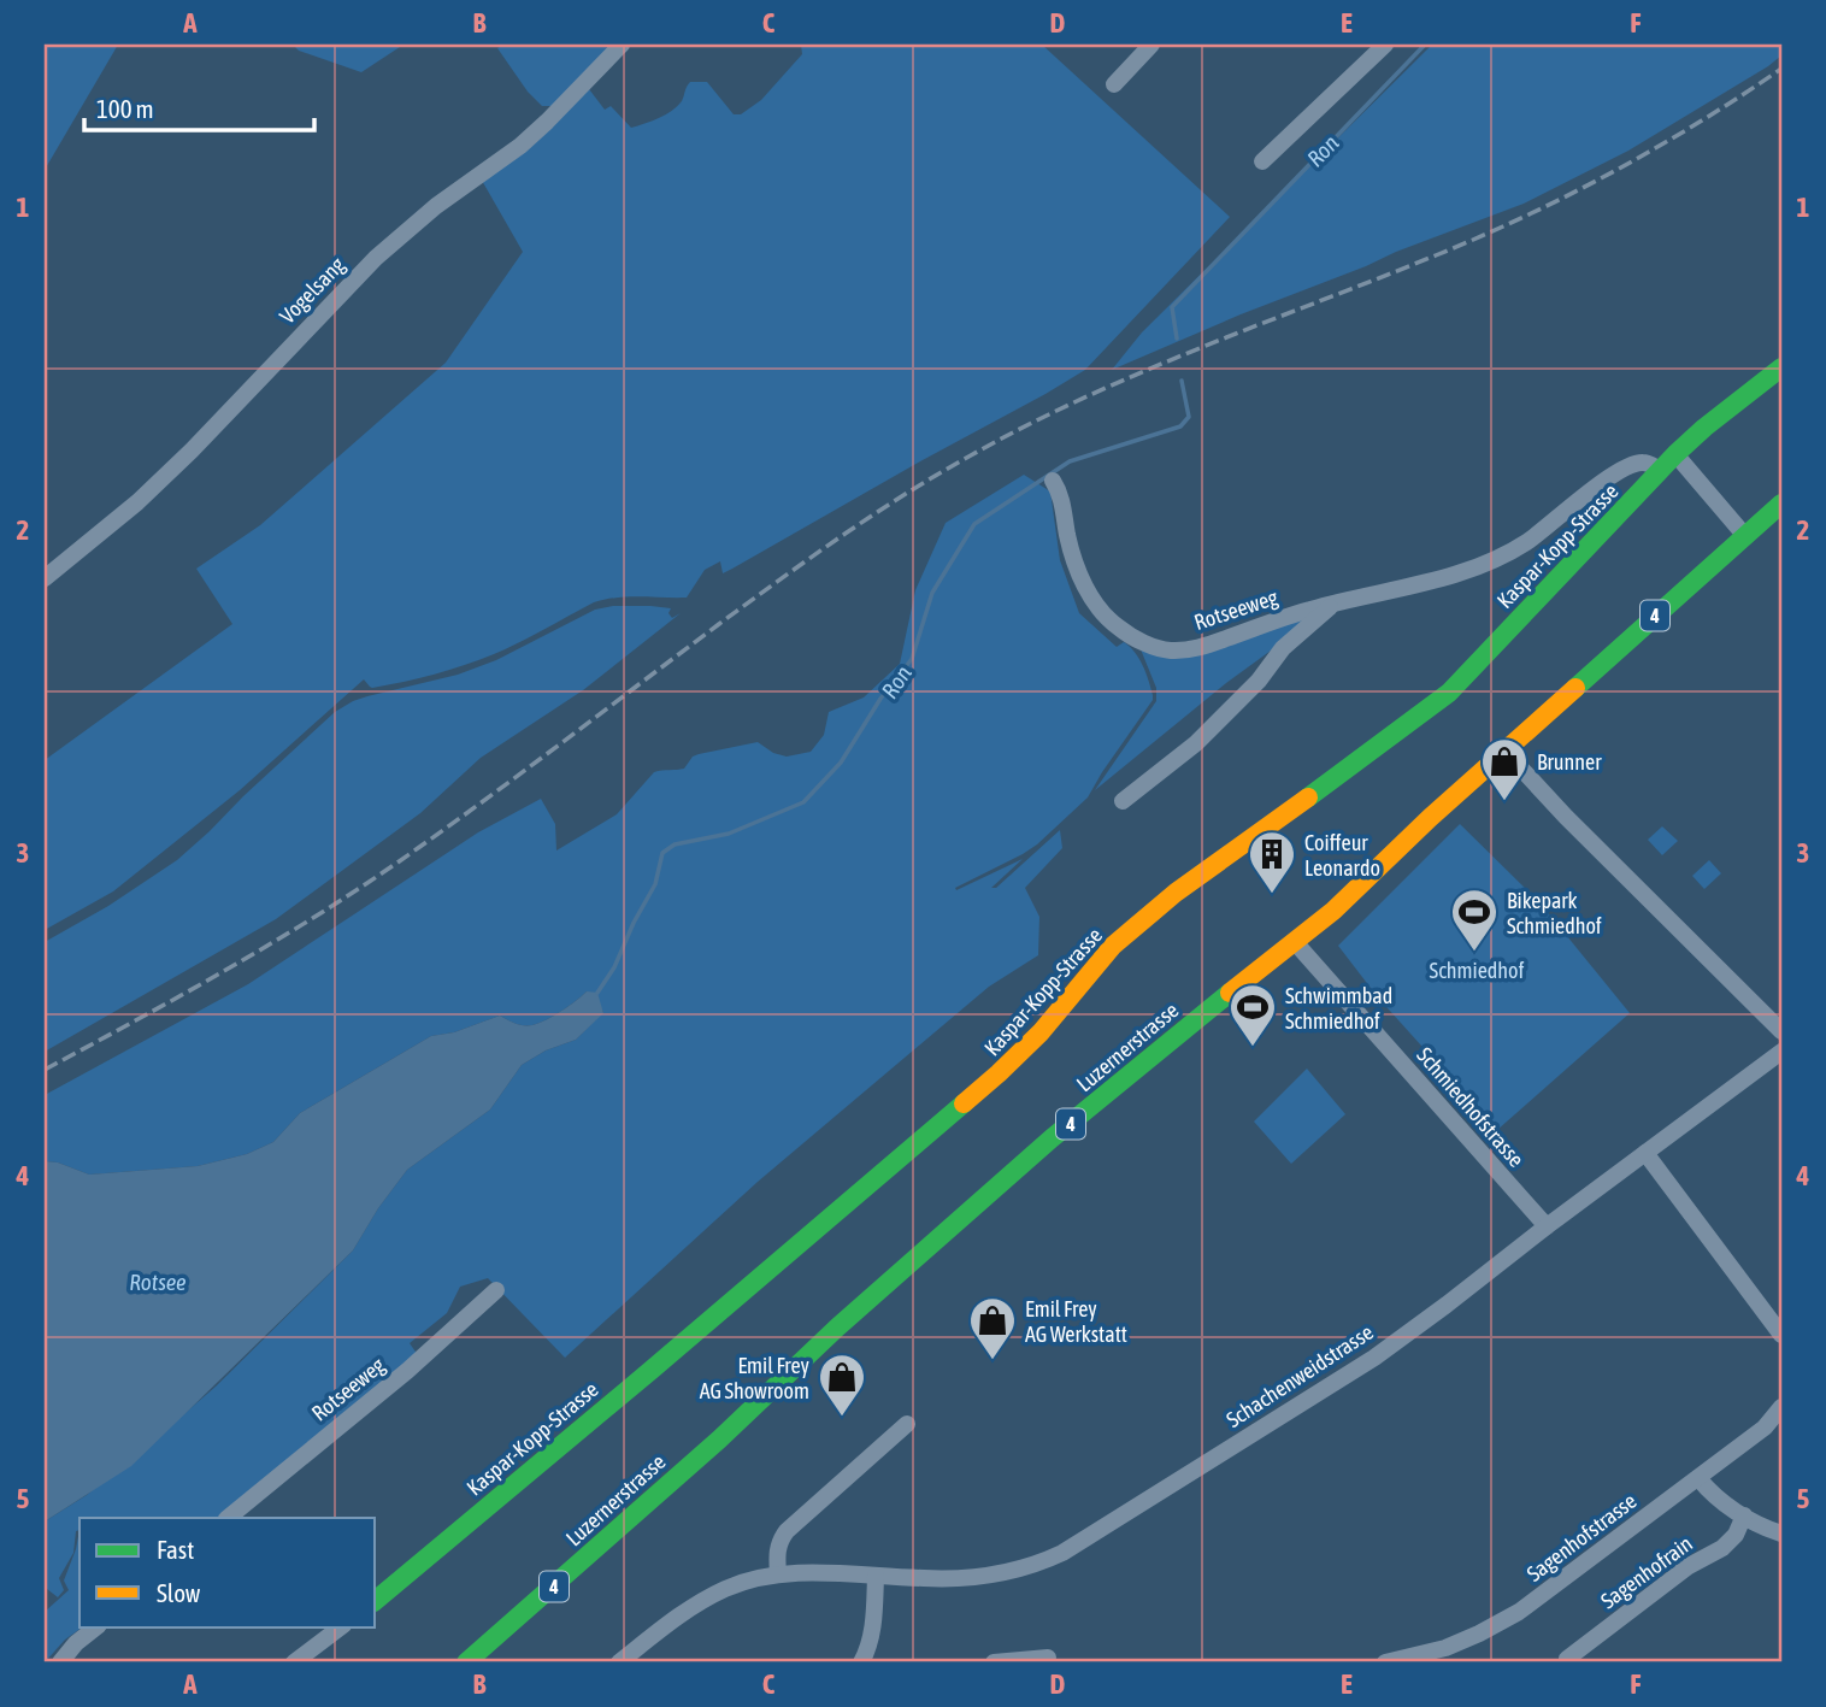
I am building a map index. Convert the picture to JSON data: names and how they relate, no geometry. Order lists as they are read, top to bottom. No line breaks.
{"streets":{"street":["Vogelsang","Kaspar-Kopp-Strasse","Rotseeweg","4","Luzernerstrasse","Schmiedhofstrasse","Schachenweidstrasse","Sagenhofstrasse","Sagenhofrain"]},"crossings":[["Kaspar-Kopp-Strasse","Rotseeweg"],["Luzernerstrasse","Schmiedhofstrasse"],["Schmiedhofstrasse","Schachenweidstrasse"]],"water":["Ron","Rotsee"],"parks":["Schmiedhof"],"places":{"shop":["Brunner","Emil Frey AG Werkstatt","Emil Frey AG Showroom"],"building":["Coiffeur Leonardo"],"sports":["Bikepark Schmiedhof","Schwimmbad Schmiedhof"]},"legend":["Fast","Slow"],"scale_bar":"100 m","grid":{"columns":["A","B","C","D","E","F"],"rows":["1","2","3","4","5"]}}
